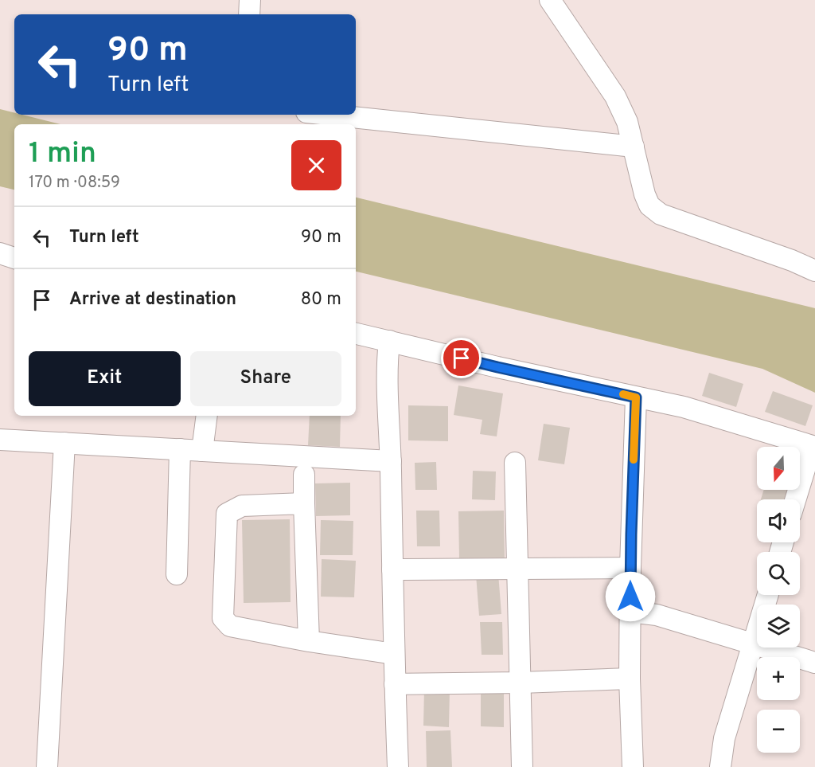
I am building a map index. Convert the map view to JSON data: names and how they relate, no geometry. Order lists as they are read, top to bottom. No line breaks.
{"north":"bottom","page":{"turn":["90 m","Turn left"],"heading":["1 min","170 m · 08:59"],"list":[{"name":"Turn left","value":"90 m"},{"name":"Arrive at destination","value":"80 m"}],"buttons":["Exit","Share"],"map_buttons":["+","−"]}}
